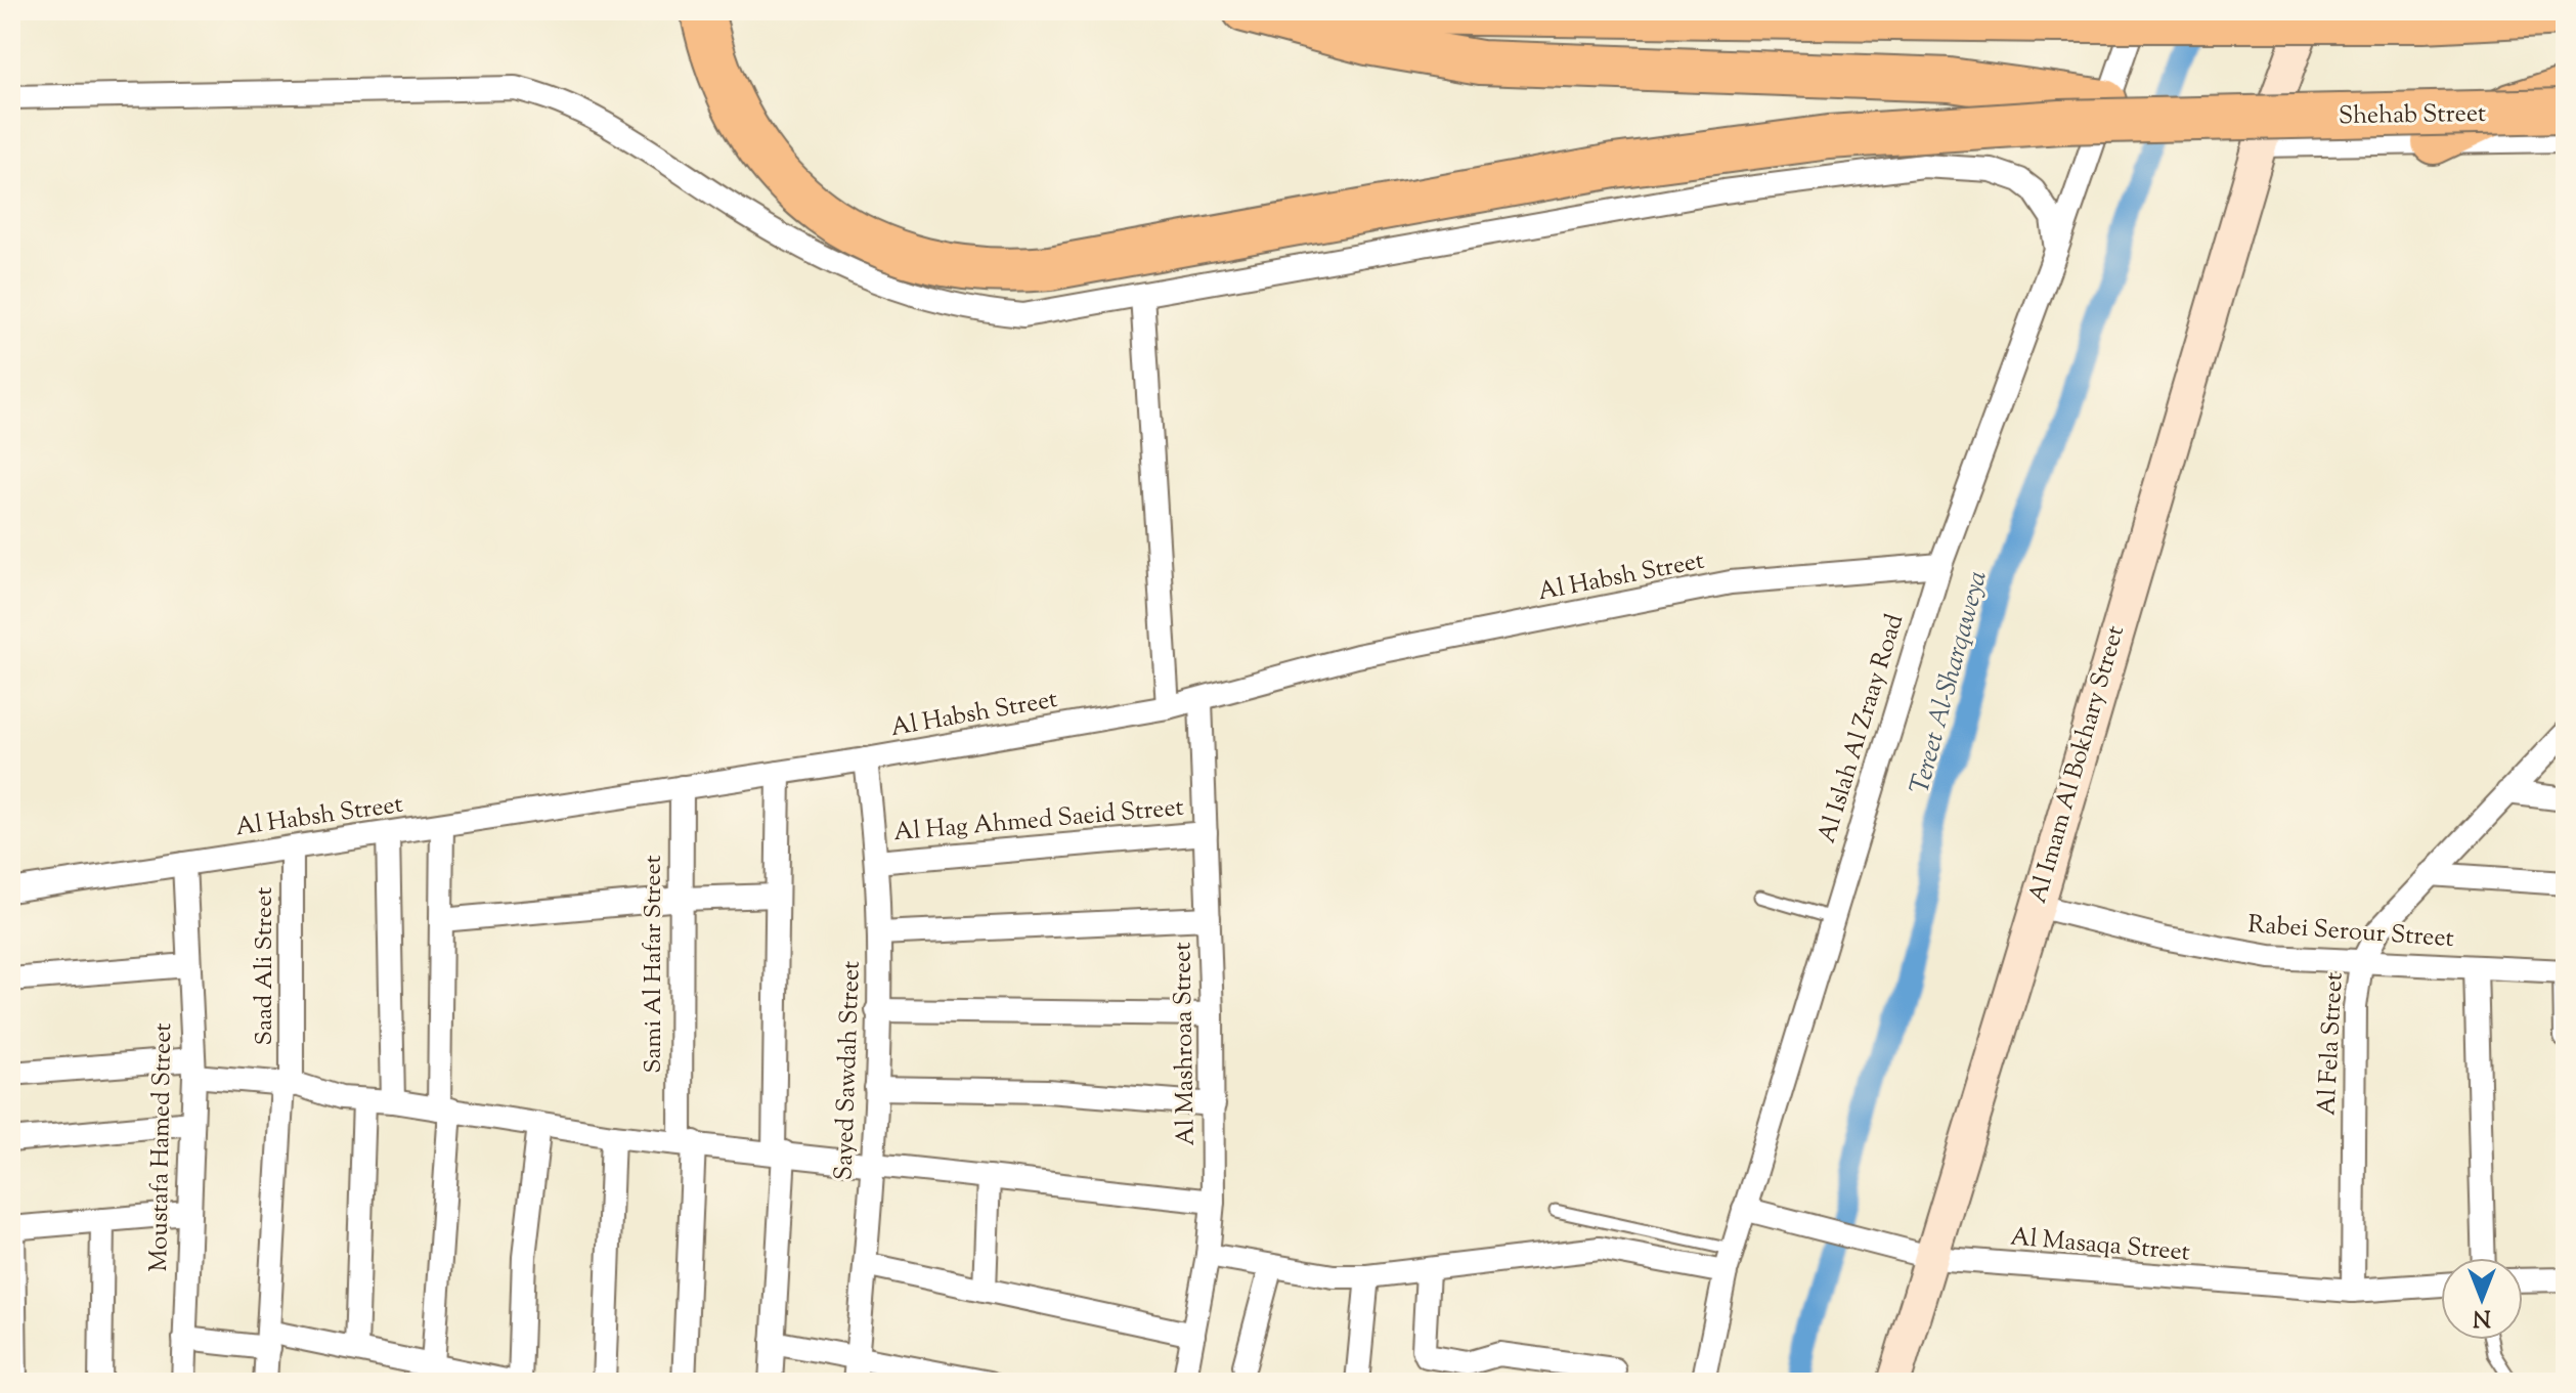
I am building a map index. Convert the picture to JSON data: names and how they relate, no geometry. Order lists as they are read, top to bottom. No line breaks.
{"streets":{"street":["Shehab Street","Al Habsh Street","Al Islah Al Zraay Road","Al Imam Al Bokhary Street","Al Hag Ahmed Saeid Street","Rabei Serour Street","Sami Al Hafar Street","Saad Ali Street","Al Mashroaa Street","Al Fela Street","Sayed Sawdah Street","Moustafa Hamed Street","Al Masaqa Street"]},"crossings":[["Shehab Street","Al Imam Al Bokhary Street"],["Al Habsh Street","Al Islah Al Zraay Road"],["Al Habsh Street","Sami Al Hafar Street"],["Al Habsh Street","Saad Ali Street"],["Al Habsh Street","Al Mashroaa Street"],["Al Habsh Street","Sayed Sawdah Street"],["Al Habsh Street","Moustafa Hamed Street"],["Al Islah Al Zraay Road","Al Masaqa Street"],["Al Imam Al Bokhary Street","Rabei Serour Street"],["Al Imam Al Bokhary Street","Al Masaqa Street"],["Al Hag Ahmed Saeid Street","Al Mashroaa Street"],["Al Hag Ahmed Saeid Street","Sayed Sawdah Street"],["Rabei Serour Street","Al Fela Street"],["Al Fela Street","Al Masaqa Street"]],"water":["Tereet Al-Sharqaweya"],"north":"bottom"}
